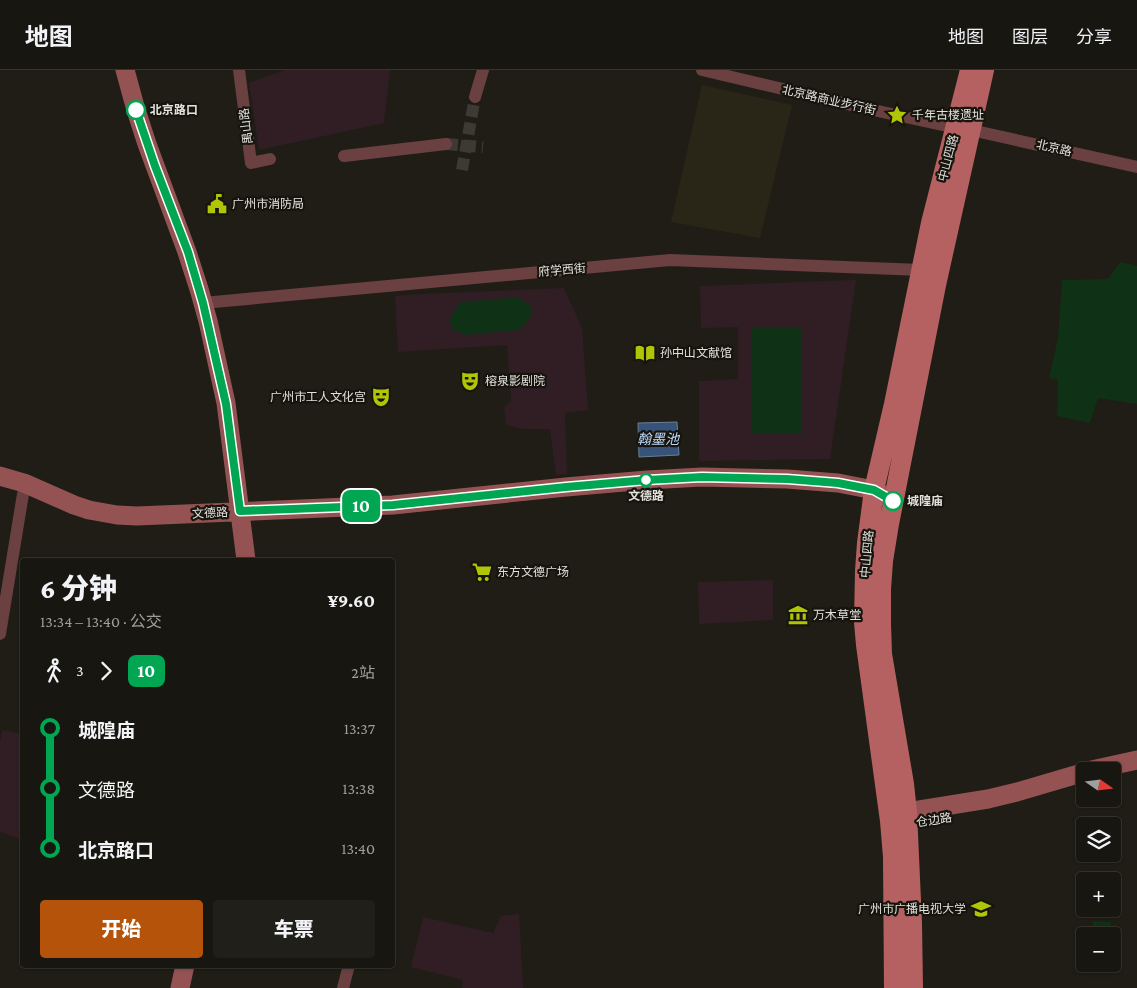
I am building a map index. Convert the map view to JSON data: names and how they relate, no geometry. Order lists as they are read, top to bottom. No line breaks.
{"streets":{"main road":["中山四路","文德路","仓边路"],"street":["北京路商业步行街","禺山路","北京路","府学西街"]},"crossings":[["北京路商业步行街","北京路"],["北京路商业步行街","中山四路"],["北京路","中山四路"],["中山四路","府学西街"],["中山四路","文德路"],["中山四路","仓边路"]],"water":["翰墨池"],"places":{"other":["北京路口","文德路","城隍庙"],"place":["千年古楼遗址"],"public building":["广州市消防局"],"library":["孙中山文献馆"],"theatre":["榕泉影剧院","广州市工人文化宫"],"supermarket":["东方文德广场"],"museum":["万木草堂"],"school or university":["广州市广播电视大学"]},"lines":["bus line 10"],"north":"right","page":{"header":"地图","nav":["地图","图层","分享"],"on_map":"10","heading":["6 分钟","13:34 – 13:40 · 公交","¥9.60"],"legs":["3","10","2站"],"list":[{"name":"城隍庙","value":"13:37"},{"name":"文德路","value":"13:38"},{"name":"北京路口","value":"13:40"}],"map_buttons":["+","−"],"buttons":["开始","车票"]}}
